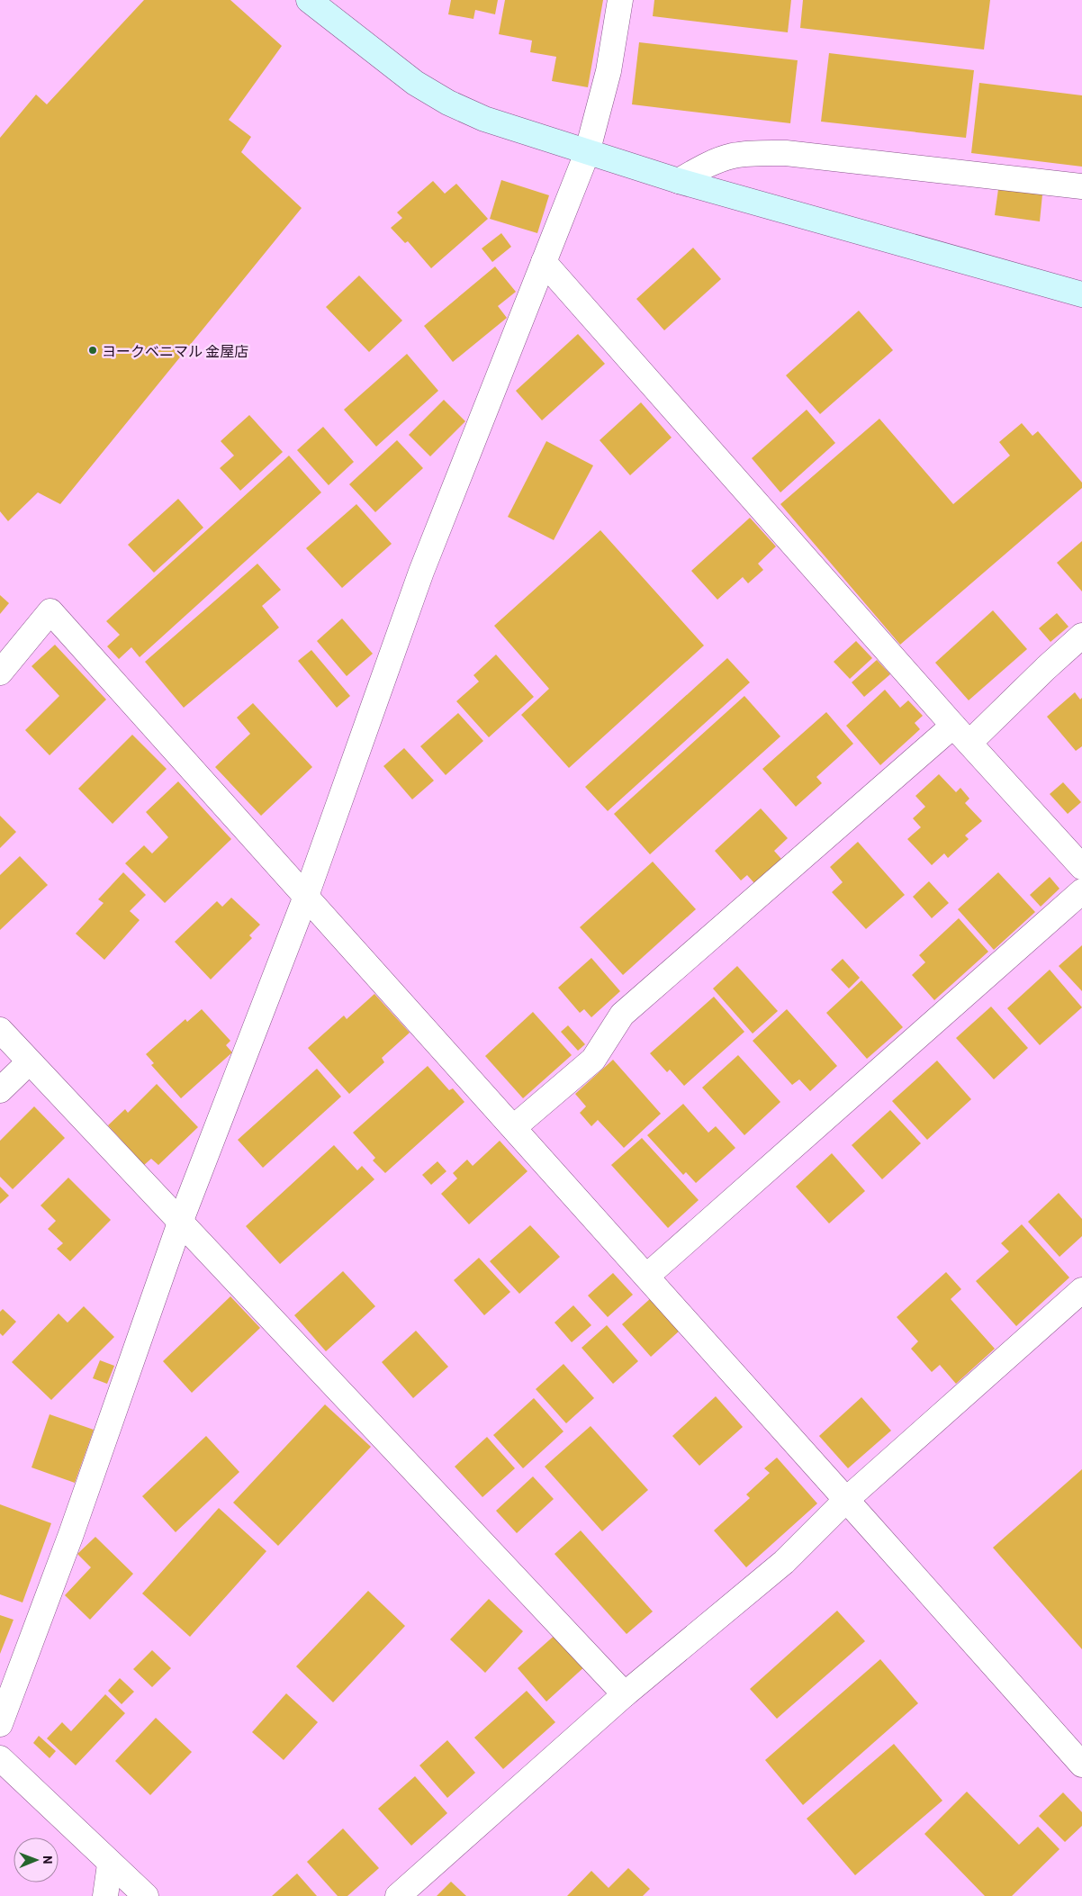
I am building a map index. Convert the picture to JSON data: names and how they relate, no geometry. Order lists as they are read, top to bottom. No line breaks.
{"places":["ヨークベニマル 金屋店"],"north":"right"}
